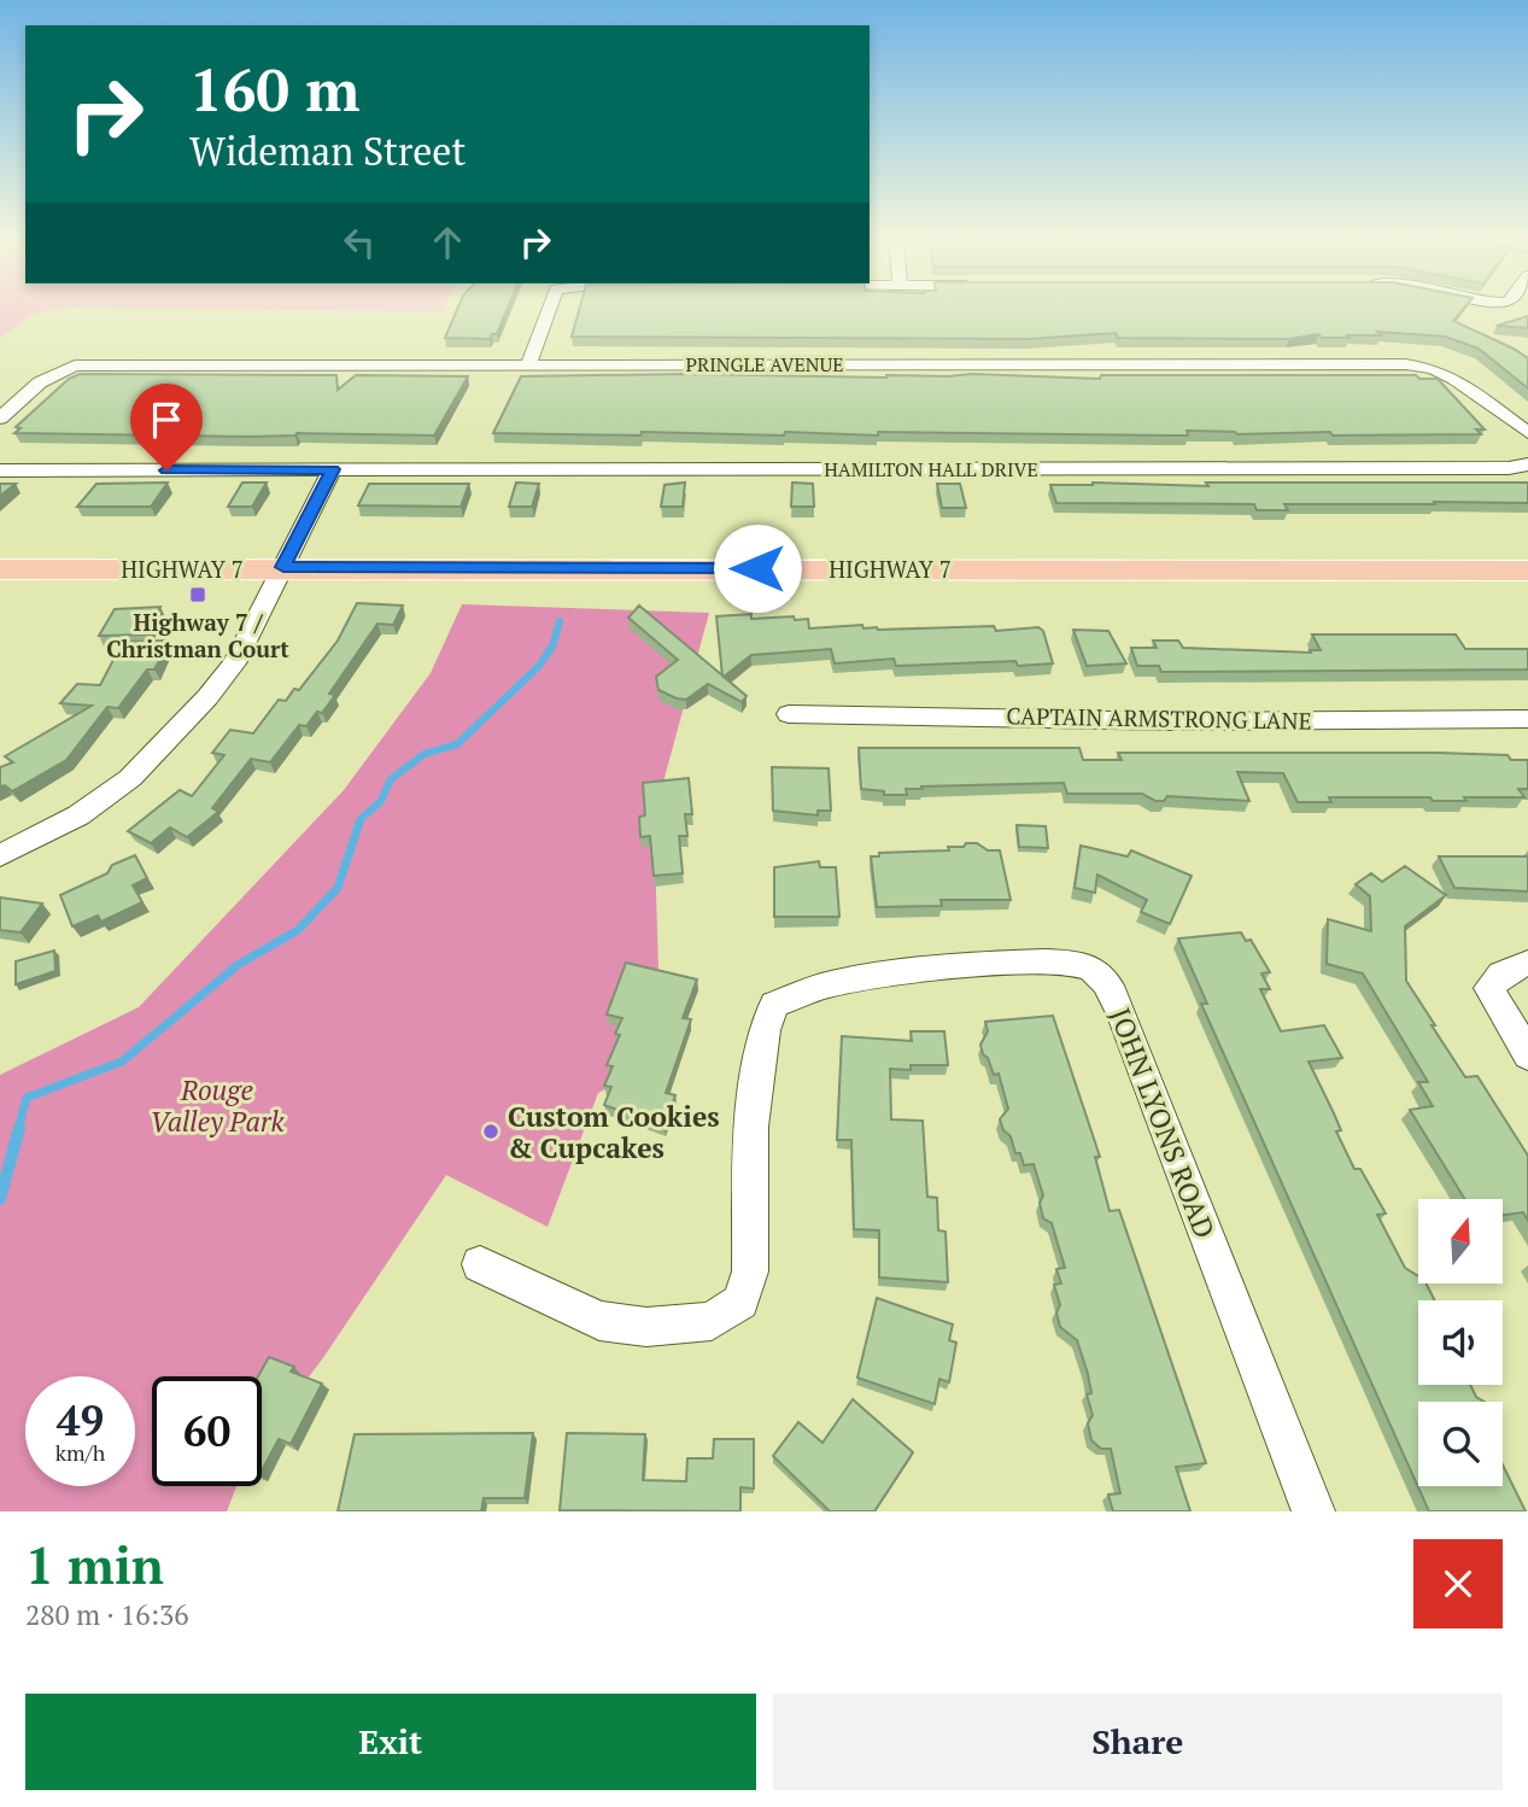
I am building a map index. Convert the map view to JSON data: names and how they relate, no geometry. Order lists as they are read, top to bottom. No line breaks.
{"streets":{"main road":["HIGHWAY 7"],"street":["PRINGLE AVENUE","HAMILTON HALL DRIVE","CAPTAIN ARMSTRONG LANE","JOHN LYONS ROAD"]},"parks":["Rouge Valley Park"],"places":{"transit":["Highway 7 / Christman Court"],"other":["Custom Cookies & Cupcakes"]},"north":"top","page":{"turn":["160 m","Wideman Street"],"speed":"49 km/h","limit":"60","heading":["1 min","280 m · 16:36"],"buttons":["Exit","Share"]}}
